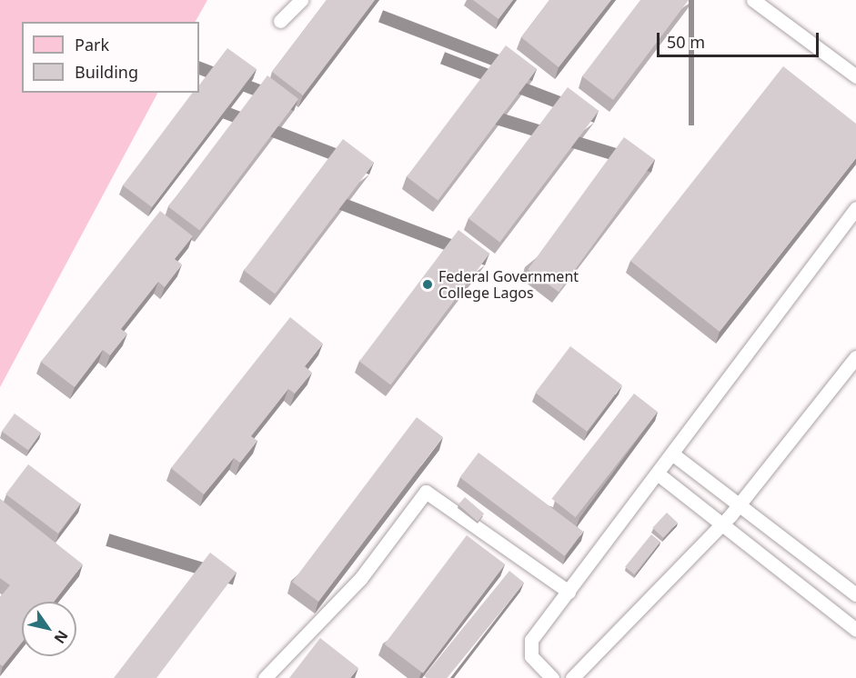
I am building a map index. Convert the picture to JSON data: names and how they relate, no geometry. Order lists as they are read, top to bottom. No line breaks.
{"places":["Federal Government College Lagos"],"legend":["Park","Building"],"scale_bar":"50 m","north":"bottom right"}
